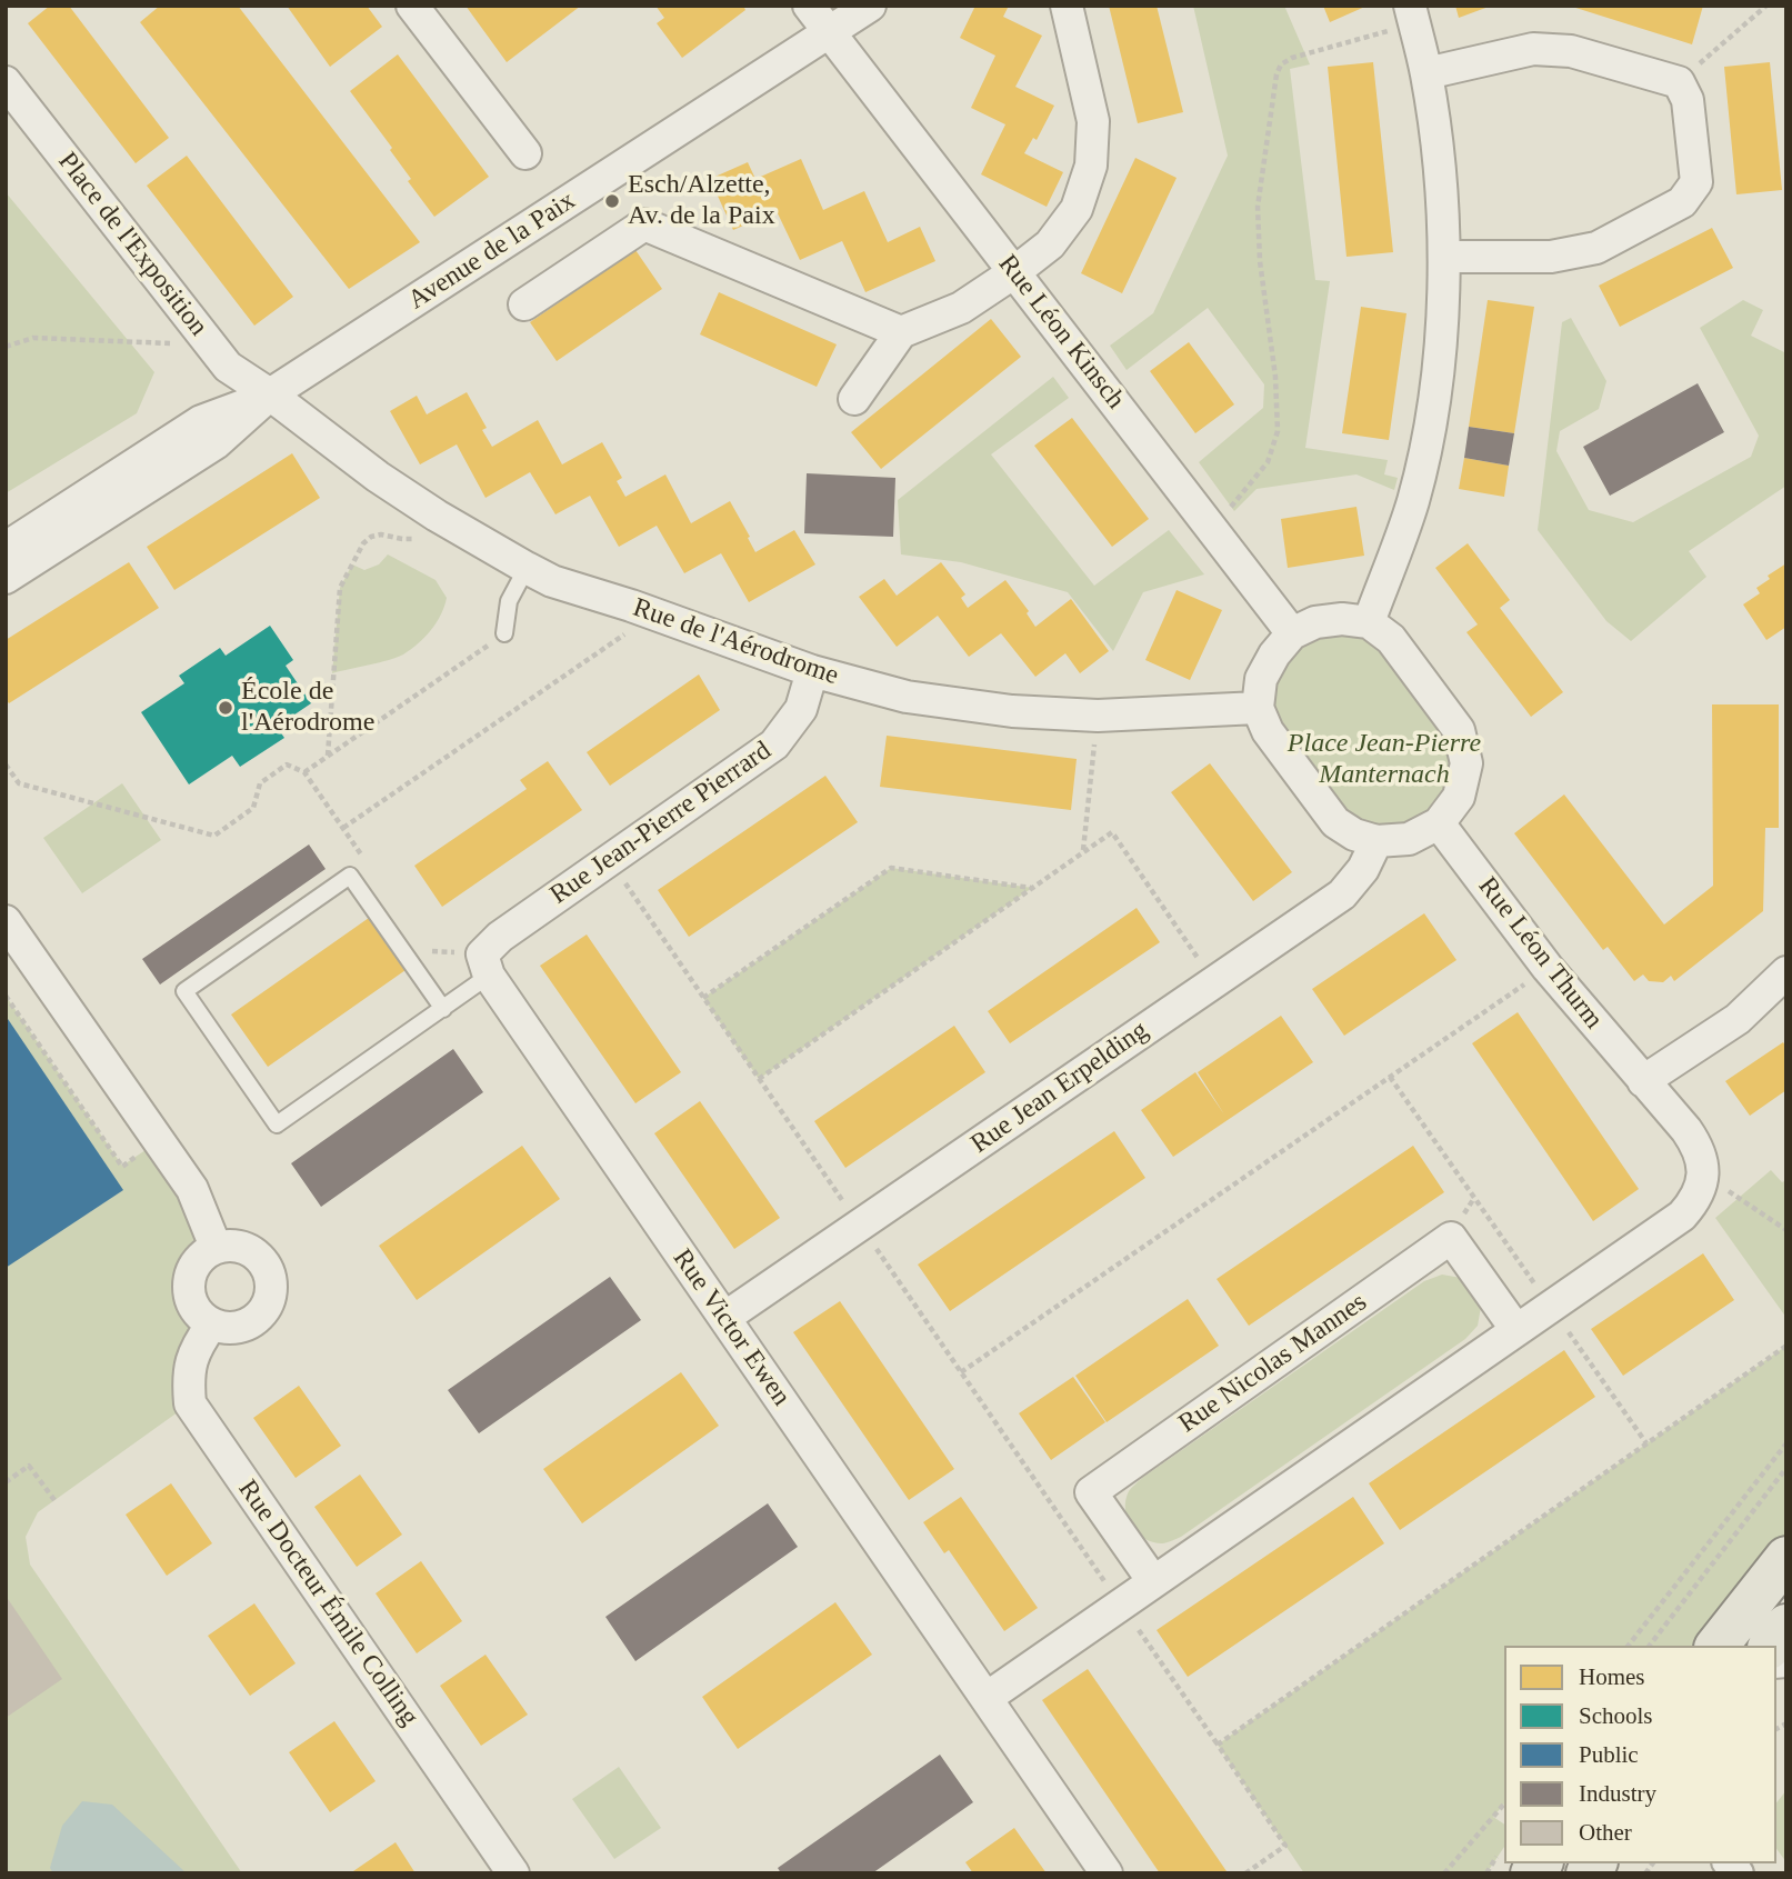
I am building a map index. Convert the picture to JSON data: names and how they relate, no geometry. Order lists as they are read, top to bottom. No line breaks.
{"streets":{"street":["Place de l'Exposition","Avenue de la Paix","Rue Léon Kinsch","Rue de l'Aérodrome","Rue Jean-Pierre Pierrard","Rue Léon Thurm","Rue Jean Erpelding","Rue Victor Ewen","Rue Nicolas Mannes","Rue Docteur Émile Colling"]},"crossings":[["Place de l'Exposition","Avenue de la Paix"],["Place de l'Exposition","Rue de l'Aérodrome"],["Avenue de la Paix","Rue Léon Kinsch"],["Avenue de la Paix","Rue de l'Aérodrome"],["Rue Léon Kinsch","Rue de l'Aérodrome"],["Rue Léon Kinsch","Rue Léon Thurm"],["Rue Léon Kinsch","Rue Jean Erpelding"],["Rue de l'Aérodrome","Rue Jean-Pierre Pierrard"],["Rue de l'Aérodrome","Rue Léon Thurm"],["Rue de l'Aérodrome","Rue Jean Erpelding"],["Rue Jean-Pierre Pierrard","Rue Victor Ewen"],["Rue Léon Thurm","Rue Jean Erpelding"],["Rue Jean Erpelding","Rue Victor Ewen"]],"parks":["Place Jean-Pierre Manternach"],"places":["Esch/Alzette, Av. de la Paix","École de l'Aérodrome"],"legend":["Homes","Schools","Public","Industry","Other"]}
